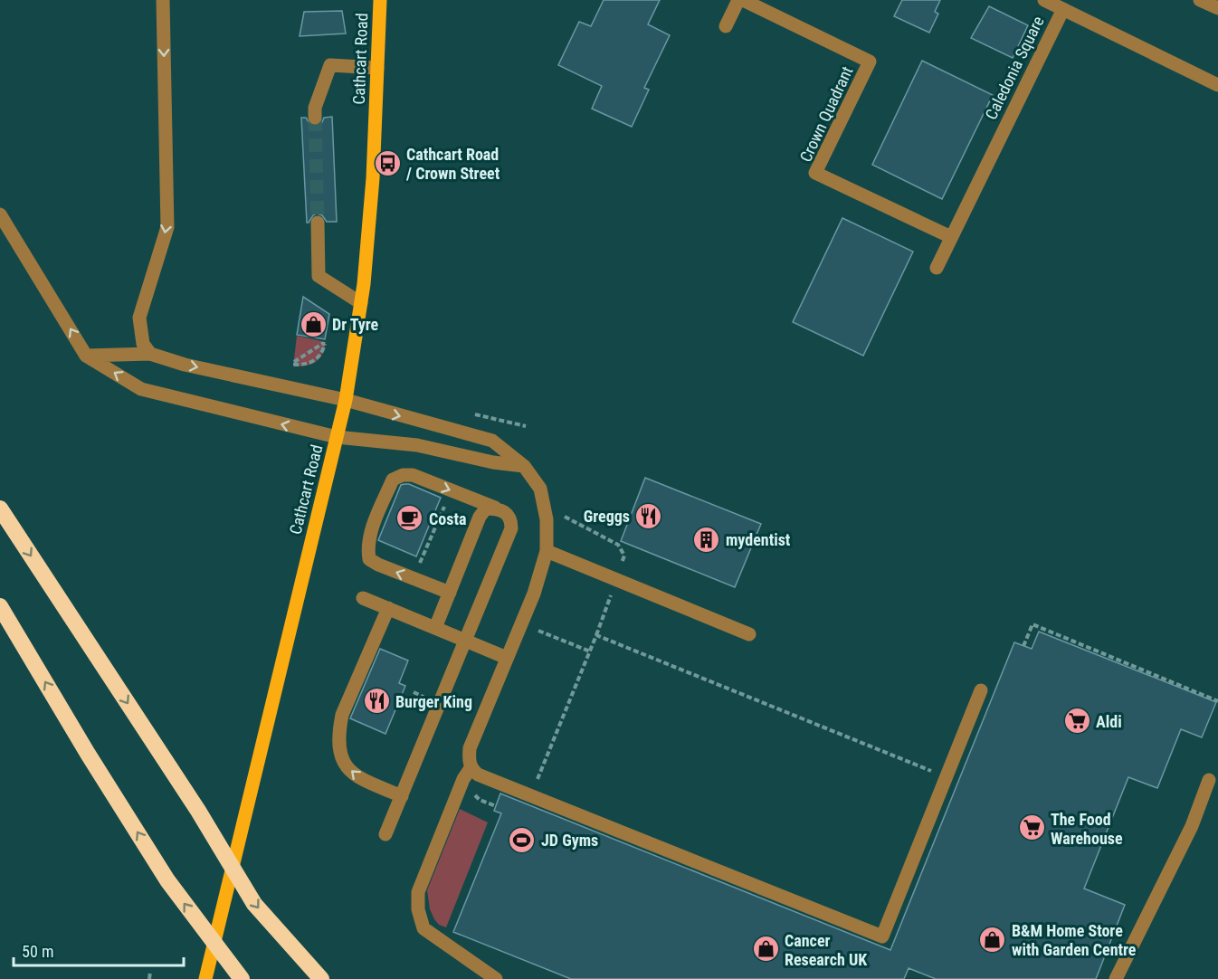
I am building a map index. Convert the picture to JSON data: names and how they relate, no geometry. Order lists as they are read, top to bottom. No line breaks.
{"streets":{"main road":["Cathcart Road"],"street":["Caledonia Square","Crown Quadrant"]},"crossings":[["Caledonia Square","Crown Quadrant"]],"places":{"bus stop":["Cathcart Road / Crown Street"],"shop":["Dr Tyre","B&M Home Store with Garden Centre","Cancer Research UK"],"restaurant":["Greggs","Burger King"],"cafe":["Costa"],"building":["mydentist"],"supermarket":["Aldi","The Food Warehouse"],"sports":["JD Gyms"]},"scale_bar":"50 m"}
